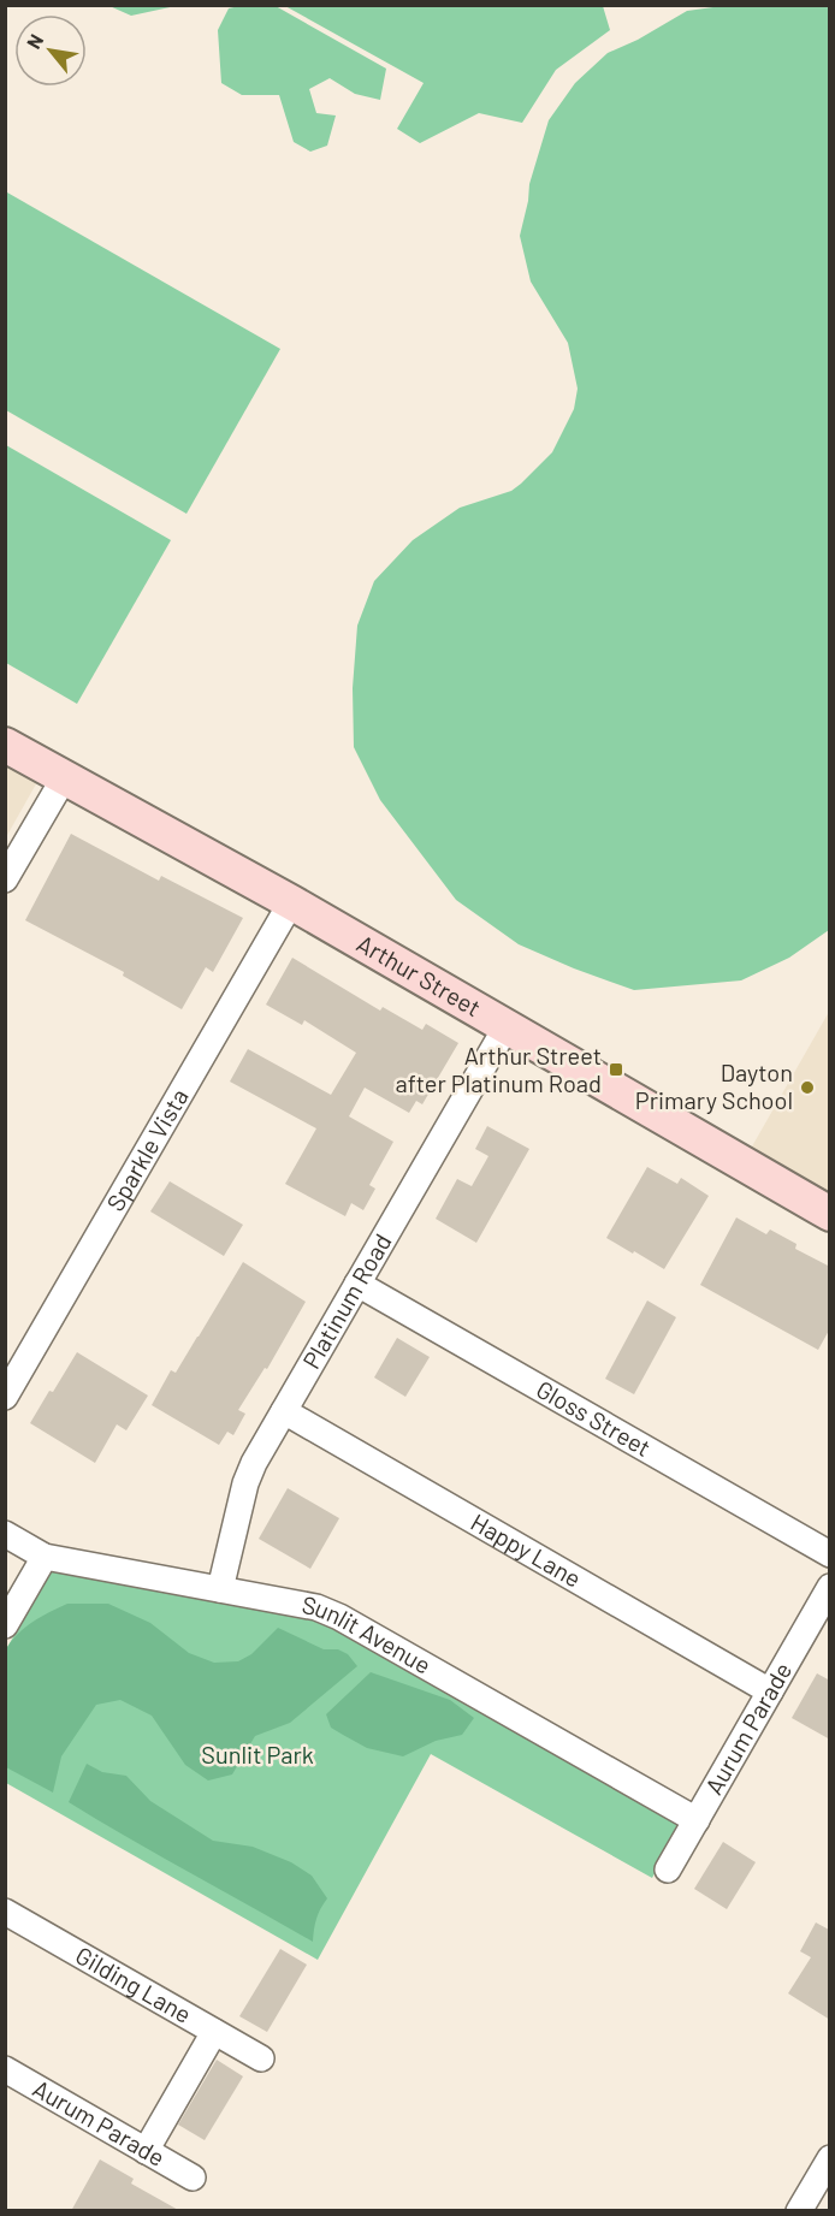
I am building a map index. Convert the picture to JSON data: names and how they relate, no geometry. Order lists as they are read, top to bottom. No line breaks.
{"streets":{"street":["Arthur Street","Sparkle Vista","Platinum Road","Gloss Street","Happy Lane","Sunlit Avenue","Aurum Parade","Gilding Lane"]},"crossings":[["Arthur Street","Sparkle Vista"],["Arthur Street","Platinum Road"],["Platinum Road","Gloss Street"],["Platinum Road","Happy Lane"],["Platinum Road","Sunlit Avenue"],["Happy Lane","Aurum Parade"],["Sunlit Avenue","Aurum Parade"]],"parks":["Sunlit Park"],"places":{"transit":["Arthur Street after Platinum Road"],"other":["Dayton Primary School"]},"north":"top left"}
